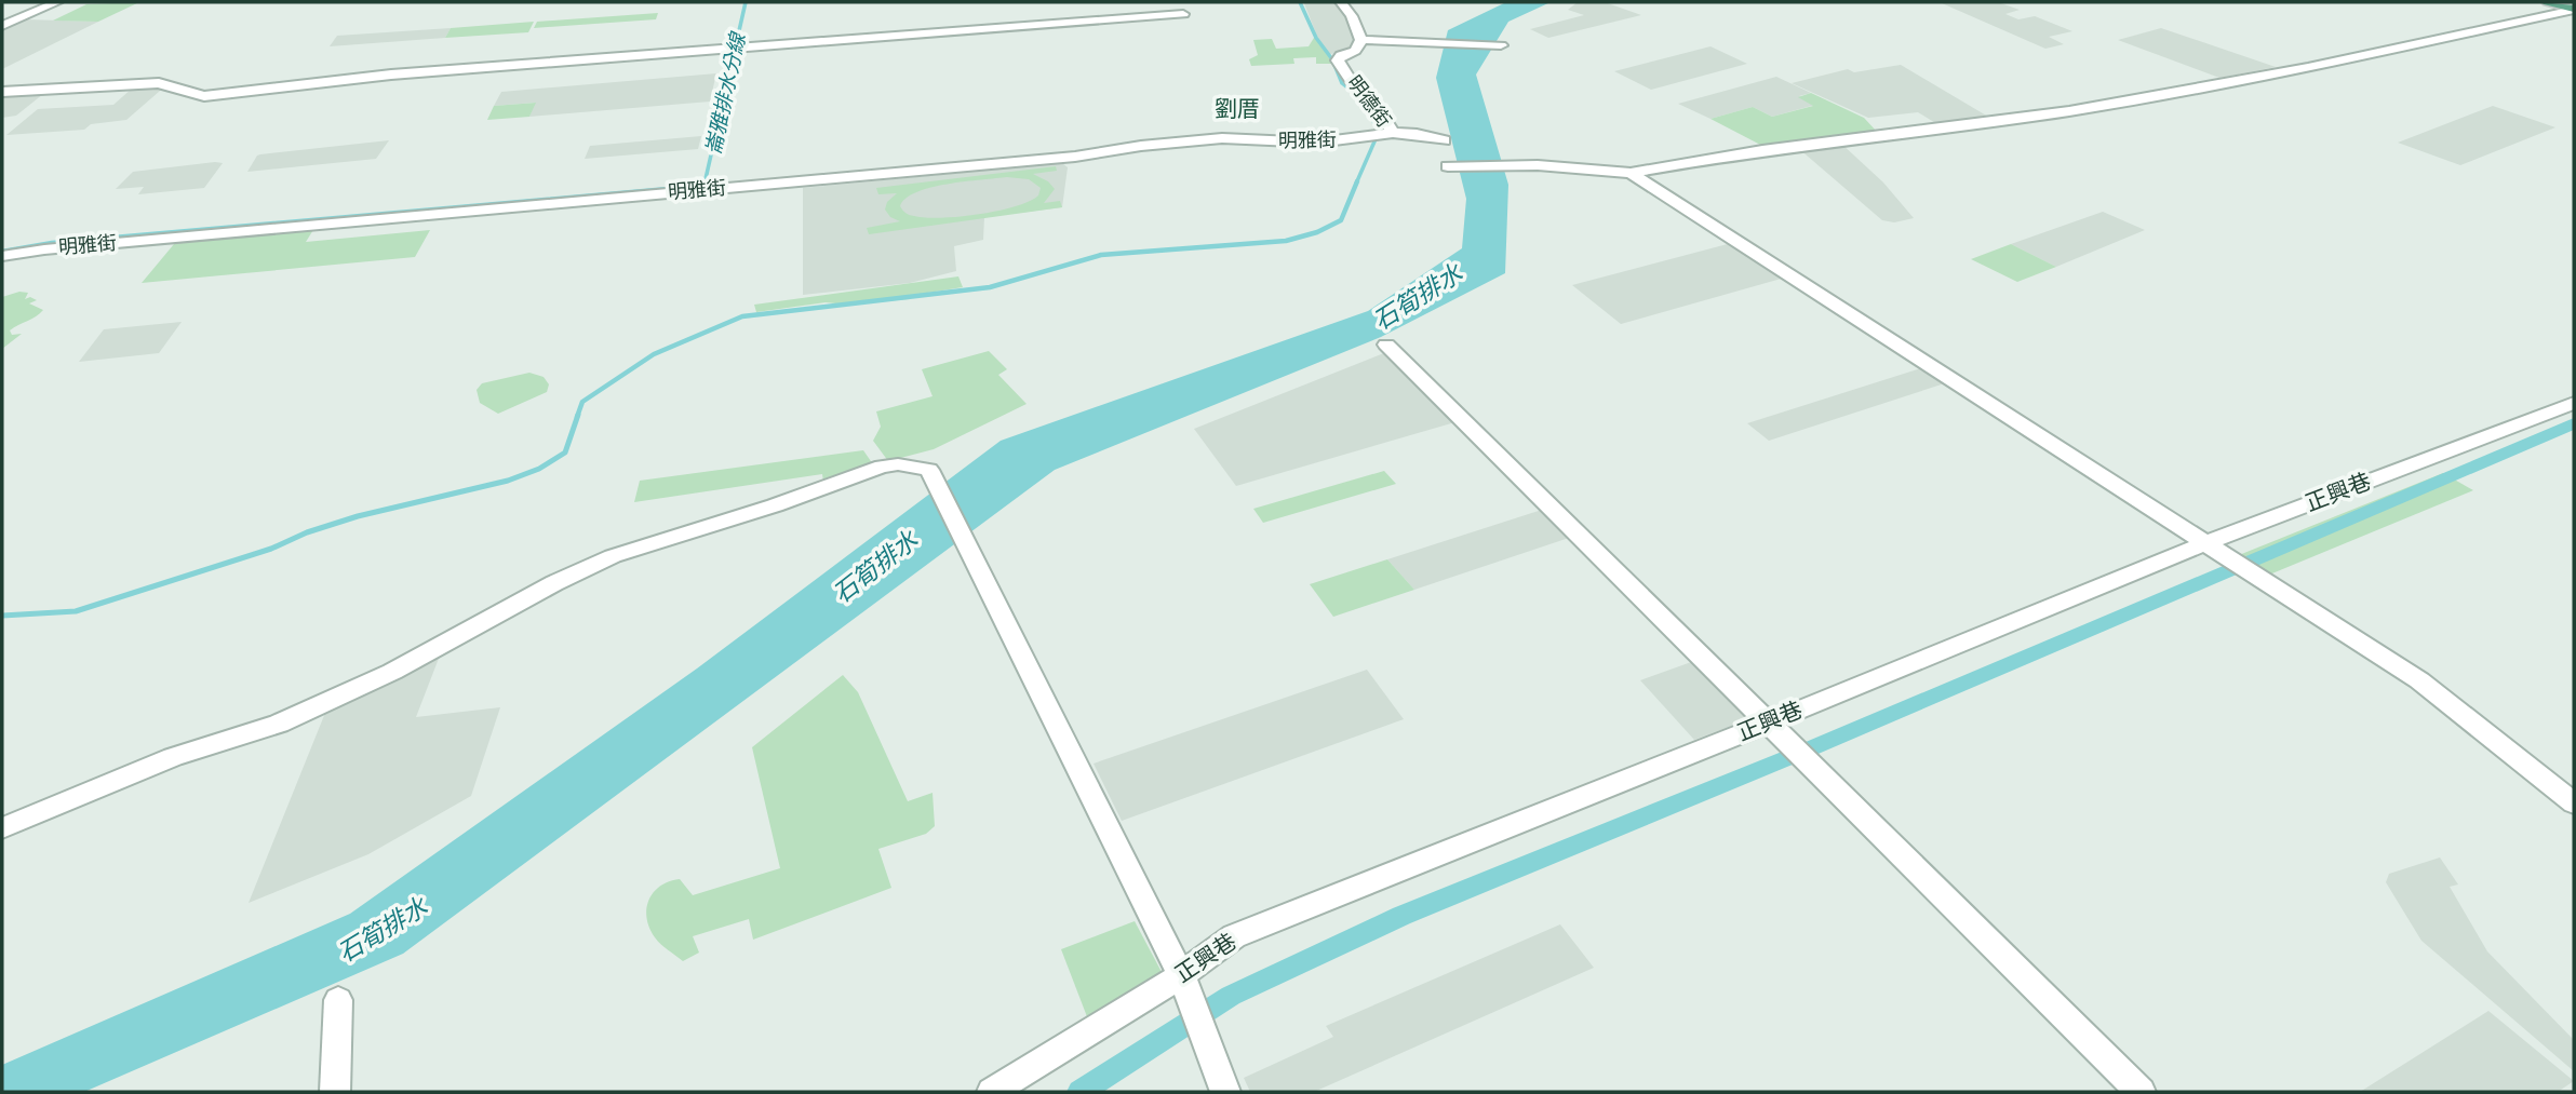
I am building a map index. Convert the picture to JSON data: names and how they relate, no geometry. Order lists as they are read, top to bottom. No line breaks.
{"streets":{"street":["明德街","明雅街","正興巷"]},"crossings":[["明德街","明雅街"]],"districts":["劉厝"],"water":["崙雅排水分線","石筍排水"]}
